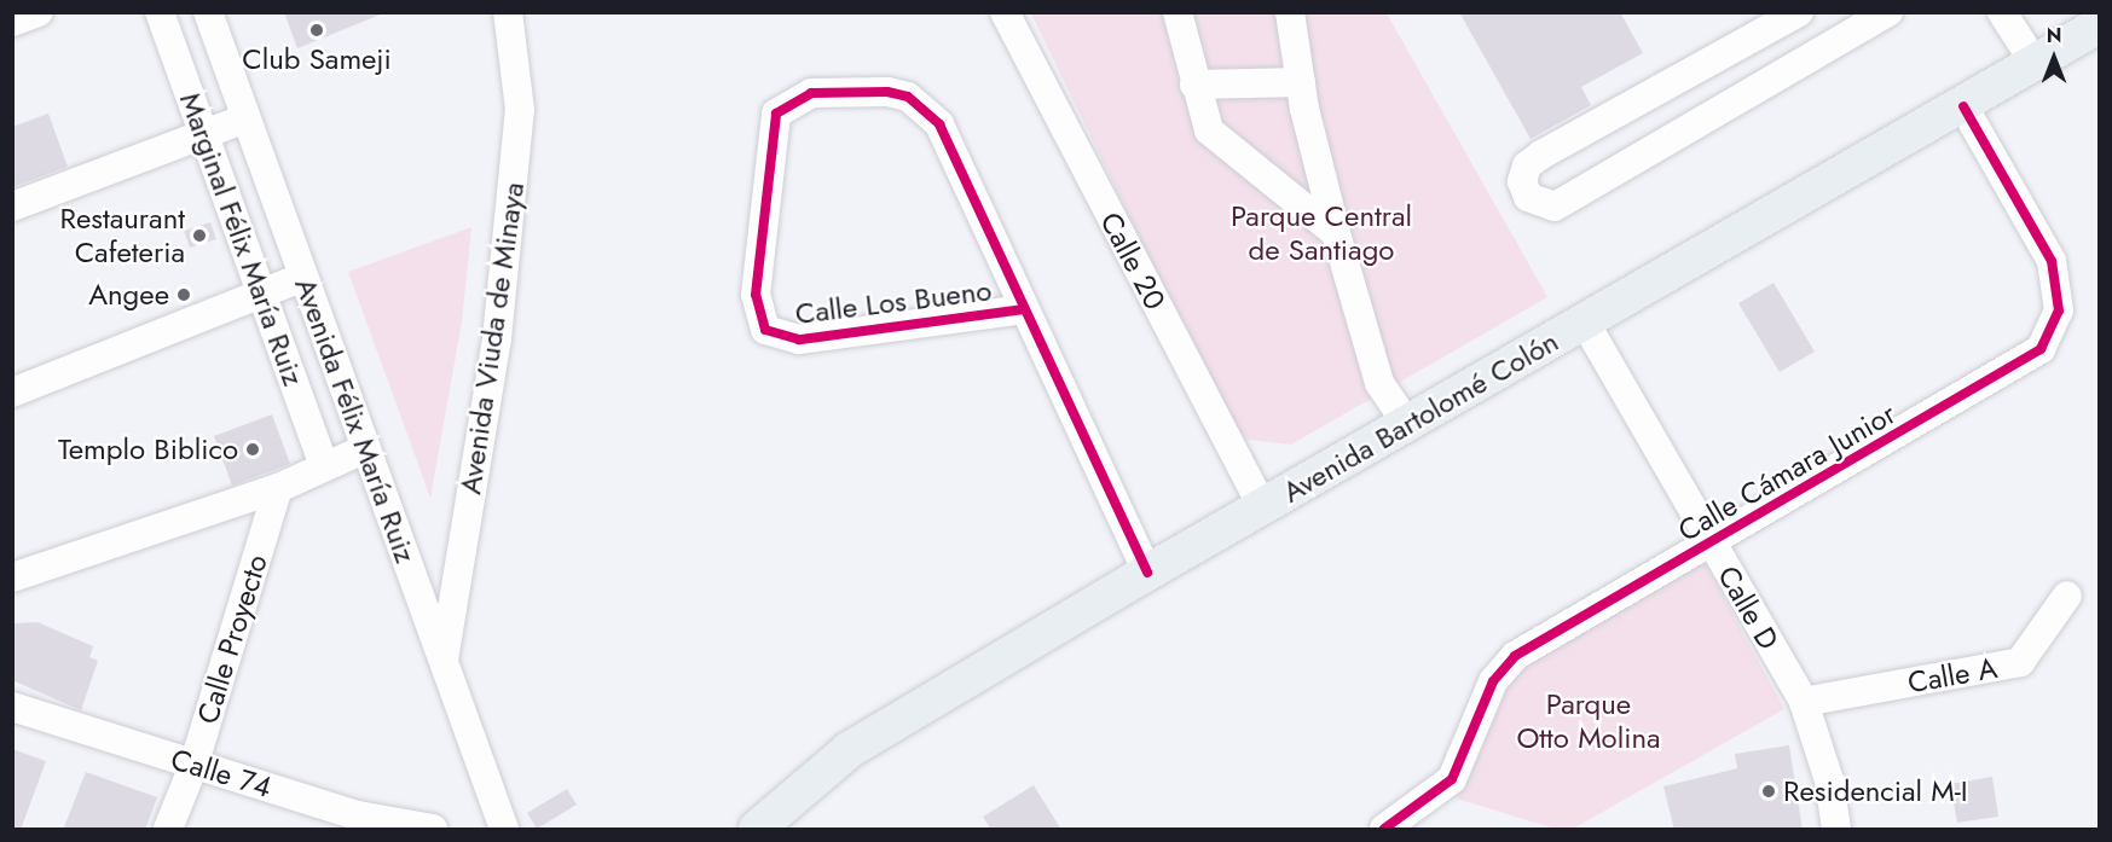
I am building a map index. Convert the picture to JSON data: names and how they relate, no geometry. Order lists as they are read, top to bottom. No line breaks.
{"streets":{"main road":["Avenida Bartolomé Colón"],"street":["Marginal Félix María Ruiz","Calle 20","Calle Los Bueno","Avenida Viuda de Minaya","Avenida Félix María Ruiz","Calle Cámara Junior","Calle D","Calle Proyecto","Calle A","Calle 74"]},"crossings":[["Calle 20","Avenida Bartolomé Colón"],["Calle Los Bueno","Avenida Bartolomé Colón"],["Avenida Viuda de Minaya","Avenida Félix María Ruiz"],["Avenida Bartolomé Colón","Calle Cámara Junior"],["Avenida Bartolomé Colón","Calle D"],["Calle Cámara Junior","Calle D"],["Calle D","Calle A"],["Calle Proyecto","Calle 74"]],"parks":["Parque Central de Santiago","Parque Otto Molina"],"places":["Club Sameji","Restaurant Cafeteria","Angee","Templo Biblico","Residencial M-I"],"north":"top"}
